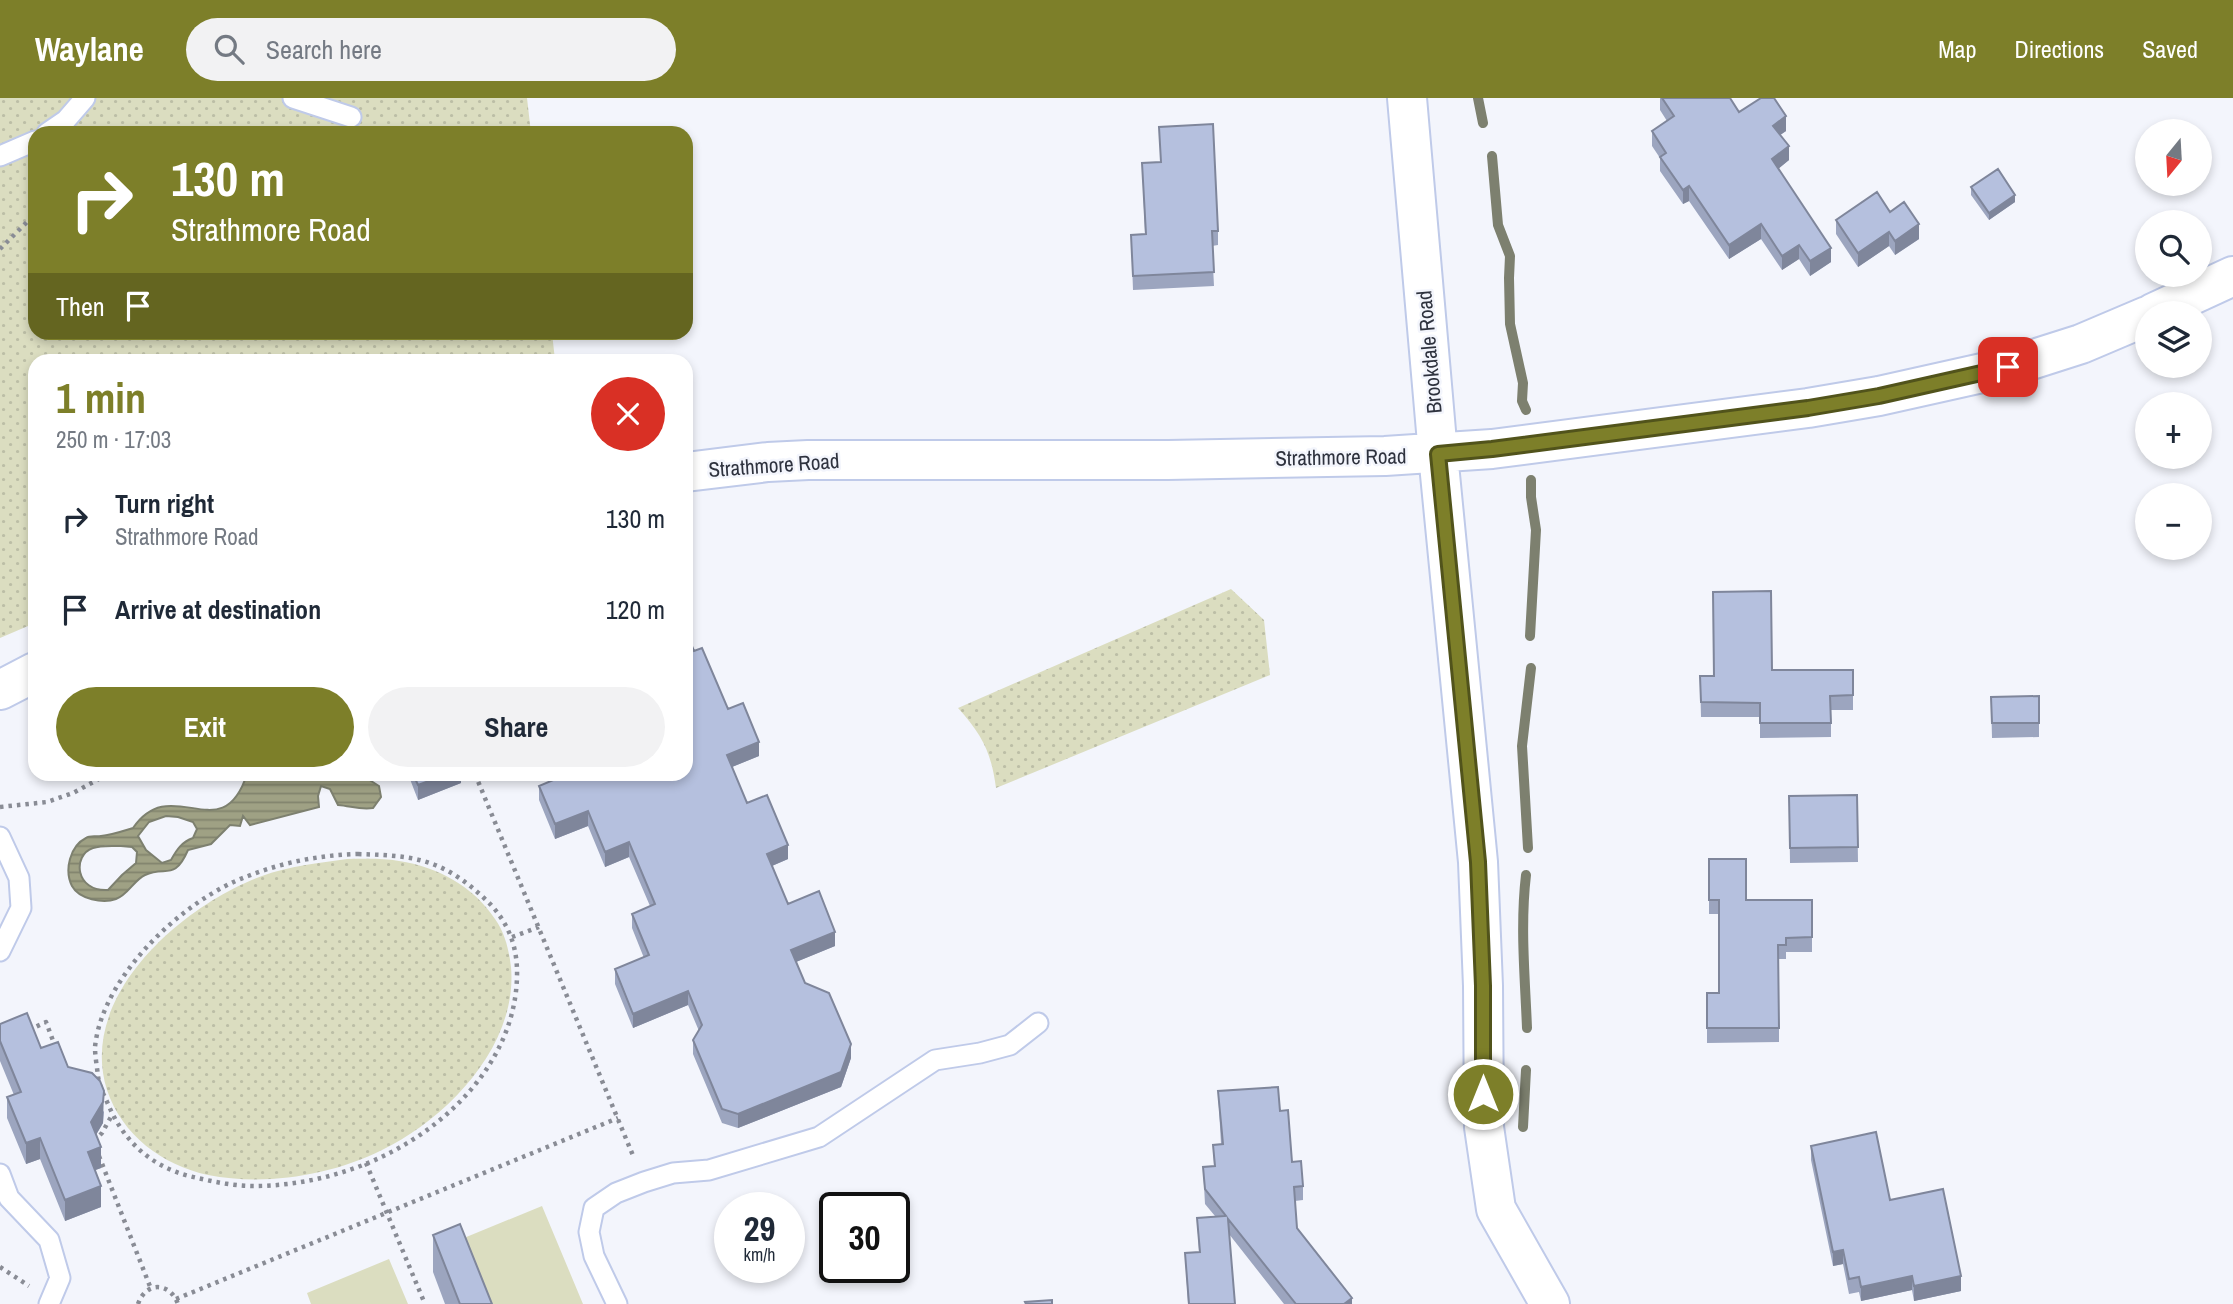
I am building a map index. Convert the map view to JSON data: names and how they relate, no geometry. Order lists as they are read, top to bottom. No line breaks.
{"streets":{"street":["Brookdale Road","Strathmore Road"]},"crossings":[["Brookdale Road","Strathmore Road"]],"north":"bottom","page":{"header":"Waylane","search":"Search here","nav":["Map","Directions","Saved"],"map_buttons":["+","−"],"turn":["130 m","Strathmore Road"],"then":"Then","heading":["1 min","250 m · 17:03"],"list":[{"name":"Turn right","note":"Strathmore Road","value":"130 m"},{"name":"Arrive at destination","value":"120 m"}],"buttons":["Exit","Share"],"speed":"29 km/h","limit":"30"}}
